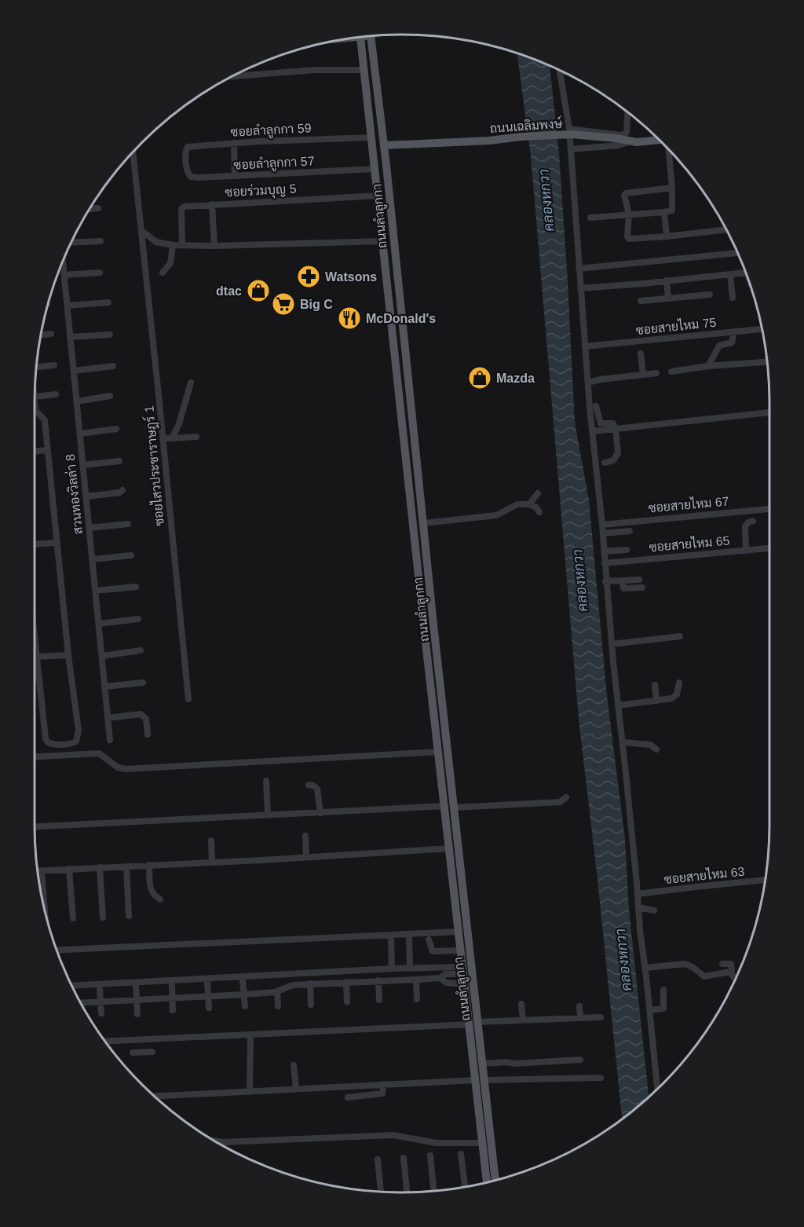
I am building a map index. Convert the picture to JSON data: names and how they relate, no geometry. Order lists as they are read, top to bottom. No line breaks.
{"streets":{"main road":["ถนนเฉลิมพงษ์","ถนนลำลูกกา"],"street":["ซอยลำลูกกา 59","ซอยลำลูกกา 57","ซอยร่วมบุญ 5","ซอยสายไหม 75","ซอยไสวประชาราษฎร์ 1","สวนทองวิลล่า 8","ซอยสายไหม 67","ซอยสายไหม 65","ซอยสายไหม 63"]},"crossings":[["ถนนเฉลิมพงษ์","ถนนลำลูกกา"],["ซอยลำลูกกา 59","ซอยลำลูกกา 57"],["ซอยลำลูกกา 59","ถนนลำลูกกา"],["ซอยลำลูกกา 57","ถนนลำลูกกา"],["ซอยร่วมบุญ 5","ถนนลำลูกกา"]],"water":["คลองหกวา"],"places":{"pharmacy":["Watsons"],"shop":["dtac","Mazda"],"supermarket":["Big C"],"restaurant":["McDonald's"]}}
